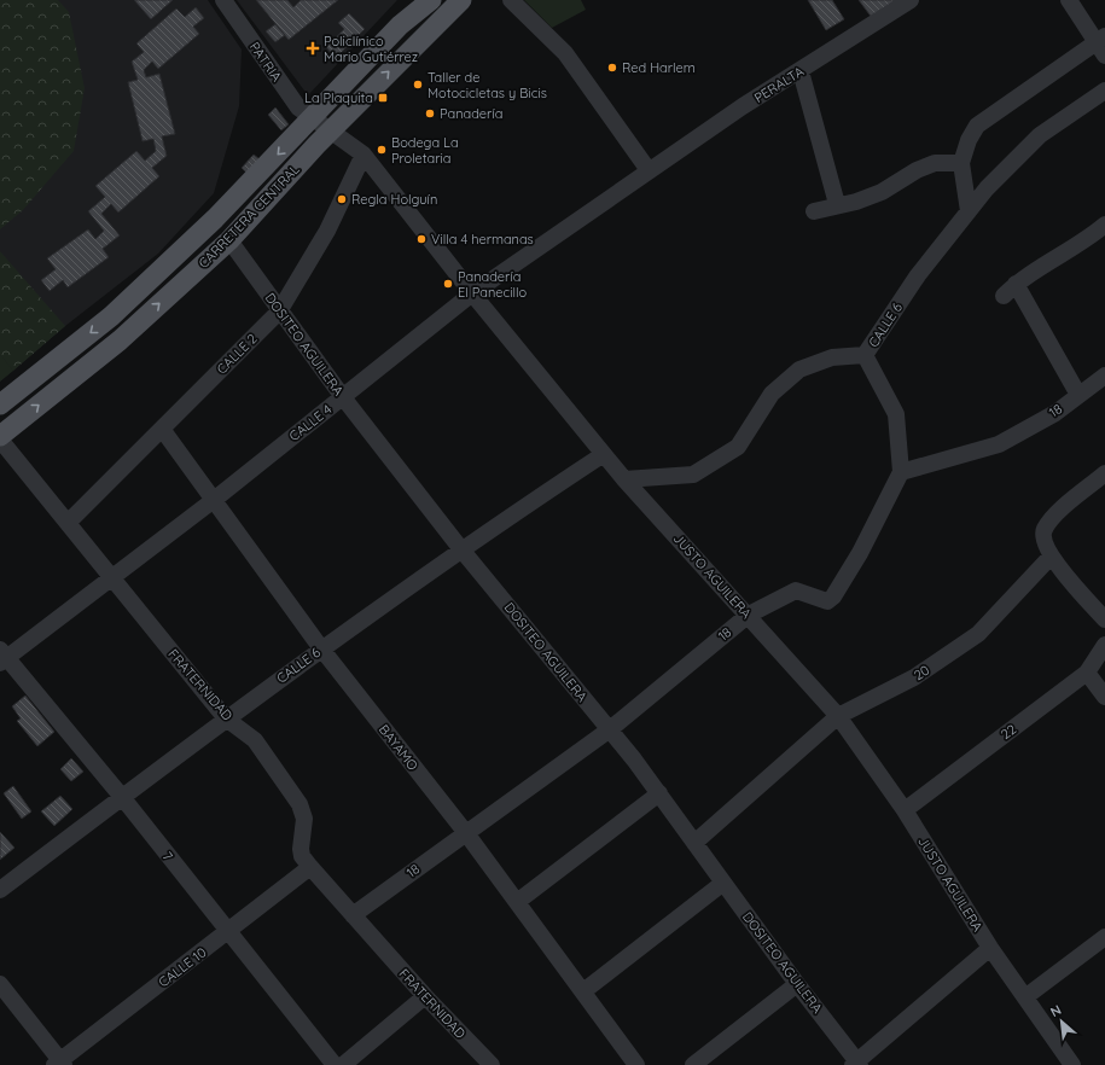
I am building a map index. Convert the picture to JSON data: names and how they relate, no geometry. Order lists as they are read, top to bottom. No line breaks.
{"streets":{"main road":["CARRETERA CENTRAL"],"street":["PATRIA","PERALTA","CALLE 6","DOSITEO AGUILERA","CALLE 2","18","CALLE 4","JUSTO AGUILERA","20","FRATERNIDAD","22","BAYAMO","7","CALLE 10"]},"crossings":[["PATRIA","CARRETERA CENTRAL"],["PATRIA","JUSTO AGUILERA"],["PERALTA","CALLE 4"],["CARRETERA CENTRAL","DOSITEO AGUILERA"],["CARRETERA CENTRAL","JUSTO AGUILERA"],["CARRETERA CENTRAL","FRATERNIDAD"],["CALLE 6","DOSITEO AGUILERA"],["CALLE 6","JUSTO AGUILERA"],["CALLE 6","FRATERNIDAD"],["CALLE 6","BAYAMO"],["CALLE 6","7"],["DOSITEO AGUILERA","CALLE 2"],["DOSITEO AGUILERA","18"],["DOSITEO AGUILERA","CALLE 4"],["DOSITEO AGUILERA","20"],["CALLE 2","JUSTO AGUILERA"],["CALLE 2","FRATERNIDAD"],["CALLE 2","BAYAMO"],["18","JUSTO AGUILERA"],["18","FRATERNIDAD"],["18","BAYAMO"],["CALLE 4","JUSTO AGUILERA"],["CALLE 4","FRATERNIDAD"],["CALLE 4","BAYAMO"],["CALLE 4","7"],["JUSTO AGUILERA","20"],["JUSTO AGUILERA","22"],["FRATERNIDAD","CALLE 10"],["7","CALLE 10"]],"places":{"health":["Policlínico Mario Gutiérrez"],"other":["Red Harlem","Taller de Motocicletas y Bicis","Panadería","Bodega La Proletaria","Regla Holguín","Villa 4 hermanas","Panadería El Panecillo"],"transit":["La Plaquita"]},"north":"top left"}
